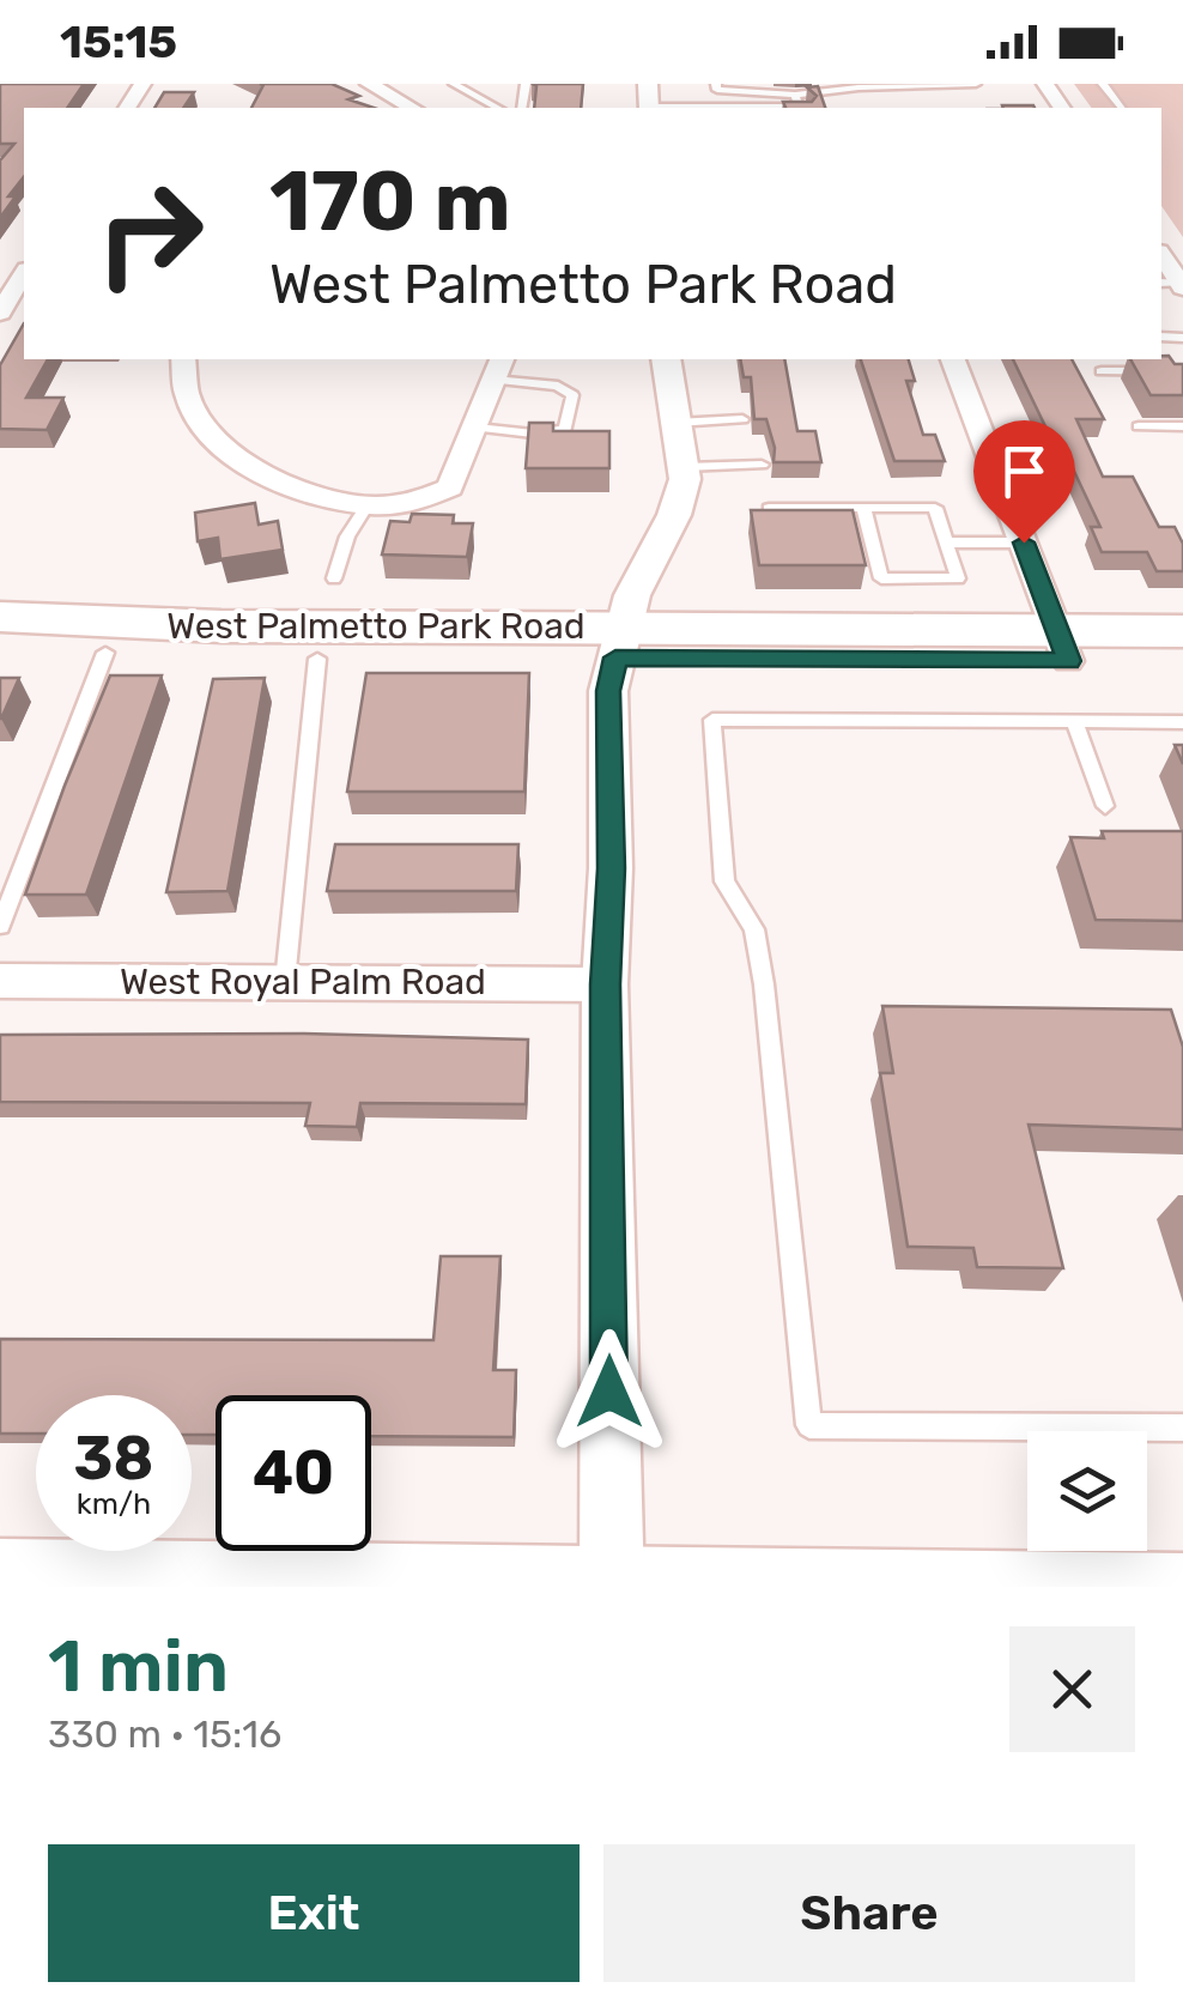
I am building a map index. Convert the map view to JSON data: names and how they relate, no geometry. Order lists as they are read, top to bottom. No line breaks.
{"streets":{"main road":["West Palmetto Park Road"],"street":["West Royal Palm Road"]},"page":{"status":"15:15","turn":["170 m","West Palmetto Park Road"],"speed":"38 km/h","limit":"40","heading":["1 min","330 m · 15:16"],"buttons":["Exit","Share"]}}
